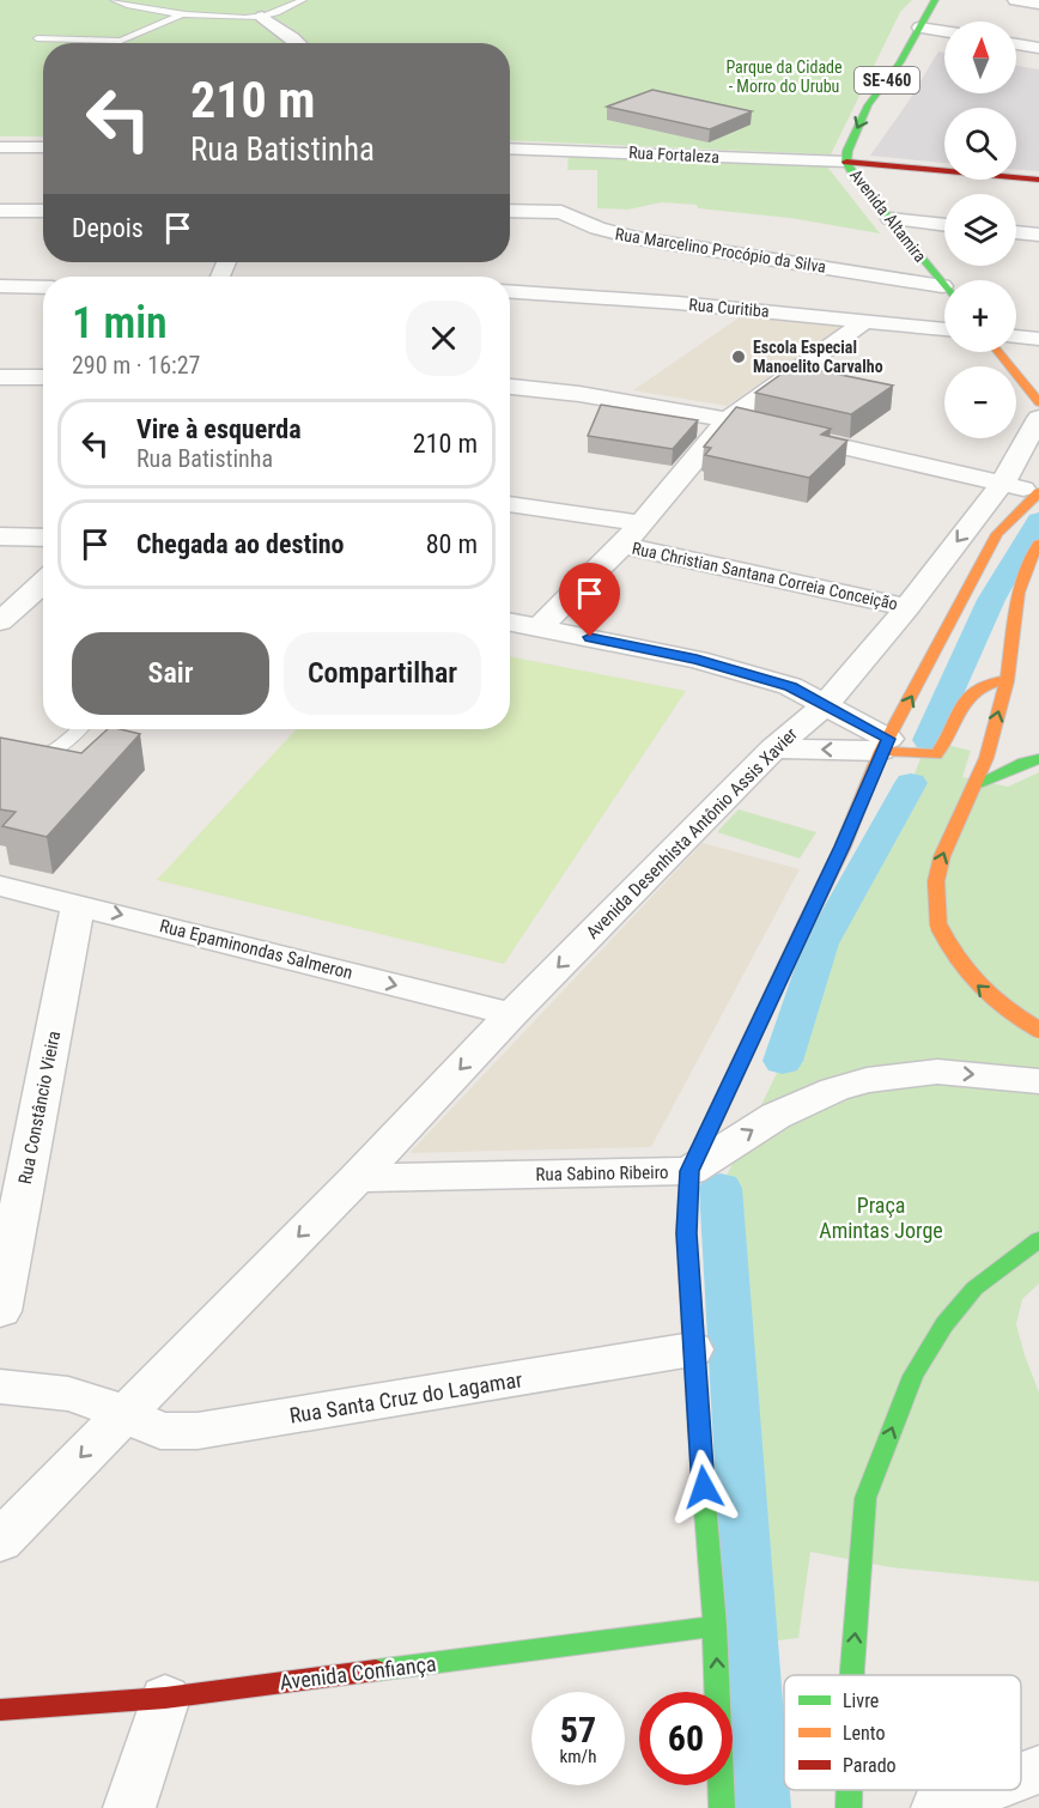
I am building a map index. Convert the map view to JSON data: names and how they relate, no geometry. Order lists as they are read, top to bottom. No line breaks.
{"streets":{"main road":["SE-460","Avenida Altamira","Avenida Confiança"],"street":["Rua Fortaleza","Rua Marcelino Procópio da Silva","Rua Curitiba","Rua Christian Santana Correia Conceição","Avenida Desenhista Antônio Assis Xavier","Rua Epaminondas Salmeron","Rua Constâncio Vieira","Rua Sabino Ribeiro","Rua Santa Cruz do Lagamar"]},"crossings":[["SE-460","Rua Fortaleza"],["SE-460","Avenida Altamira"],["Rua Fortaleza","Avenida Altamira"],["Avenida Altamira","Rua Marcelino Procópio da Silva"],["Rua Christian Santana Correia Conceição","Avenida Desenhista Antônio Assis Xavier"],["Avenida Desenhista Antônio Assis Xavier","Rua Epaminondas Salmeron"],["Avenida Desenhista Antônio Assis Xavier","Rua Sabino Ribeiro"],["Avenida Desenhista Antônio Assis Xavier","Rua Santa Cruz do Lagamar"],["Rua Epaminondas Salmeron","Rua Constâncio Vieira"]],"one_way":["Avenida Desenhista Antônio Assis Xavier","Rua Epaminondas Salmeron","Rua Sabino Ribeiro"],"parks":["Parque da Cidade - Morro do Urubu","Praça Amintas Jorge"],"places":["Escola Especial Manoelito Carvalho"],"legend":["Livre","Lento","Parado"],"north":"top","page":{"map_buttons":["+","−"],"turn":["210 m","Rua Batistinha"],"then":"Depois","heading":["1 min","290 m · 16:27"],"list":[{"name":"Vire à esquerda","note":"Rua Batistinha","value":"210 m"},{"name":"Chegada ao destino","value":"80 m"}],"buttons":["Sair","Compartilhar"],"speed":"57 km/h","limit":"60"}}
